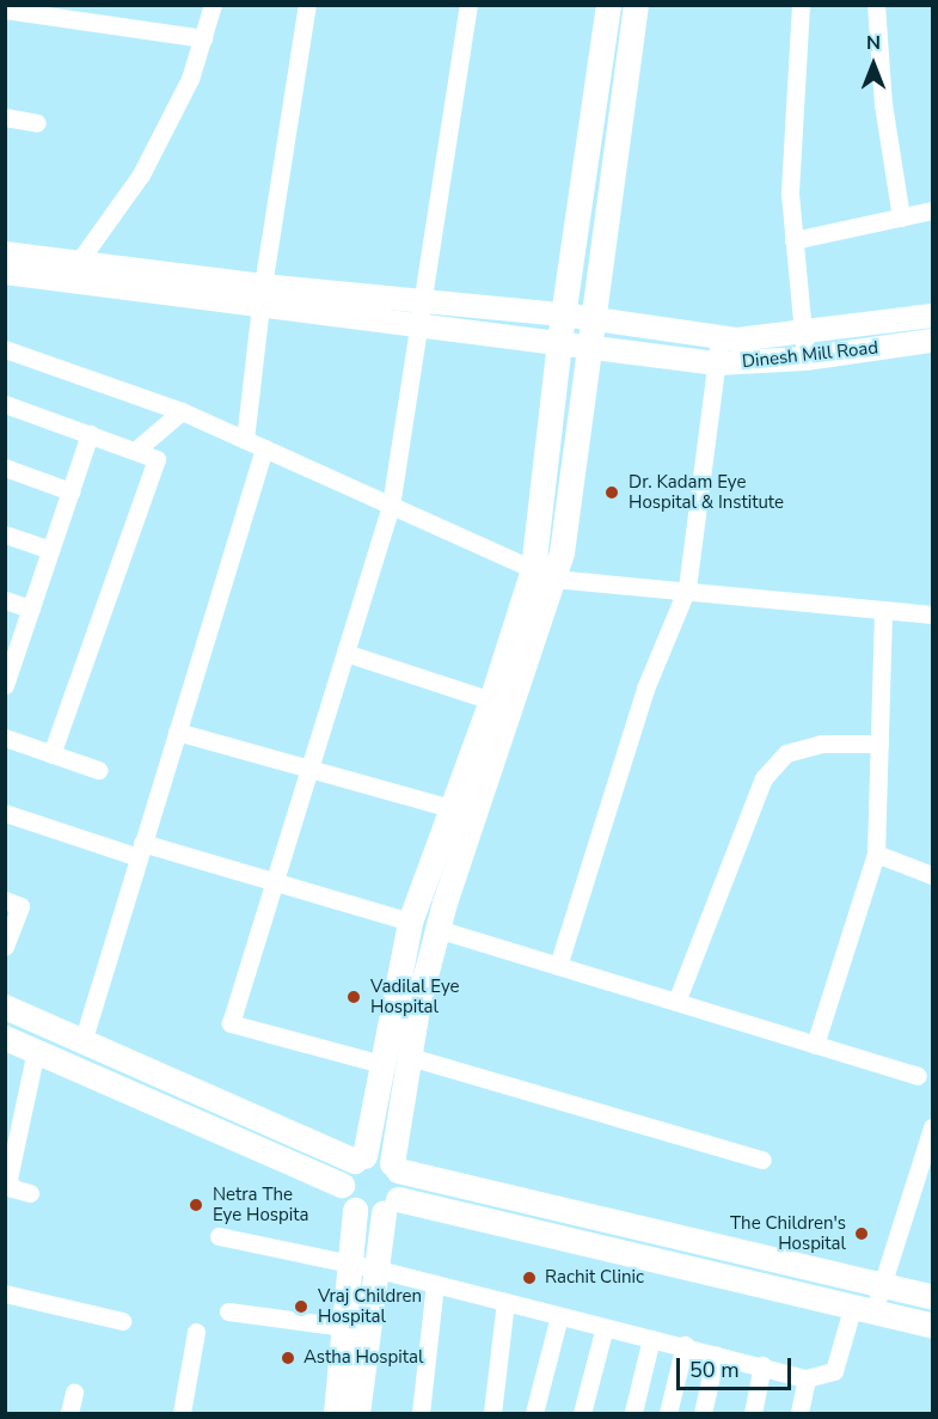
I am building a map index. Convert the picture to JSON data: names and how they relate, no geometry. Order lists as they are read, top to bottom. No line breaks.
{"streets":{"street":["Dinesh Mill Road"]},"places":["Dr. Kadam Eye Hospital & Institute","Vadilal Eye Hospital","Netra The Eye Hospita","The Children's Hospital","Rachit Clinic","Vraj Children Hospital","Astha Hospital"],"scale_bar":"50 m","north":"top"}
